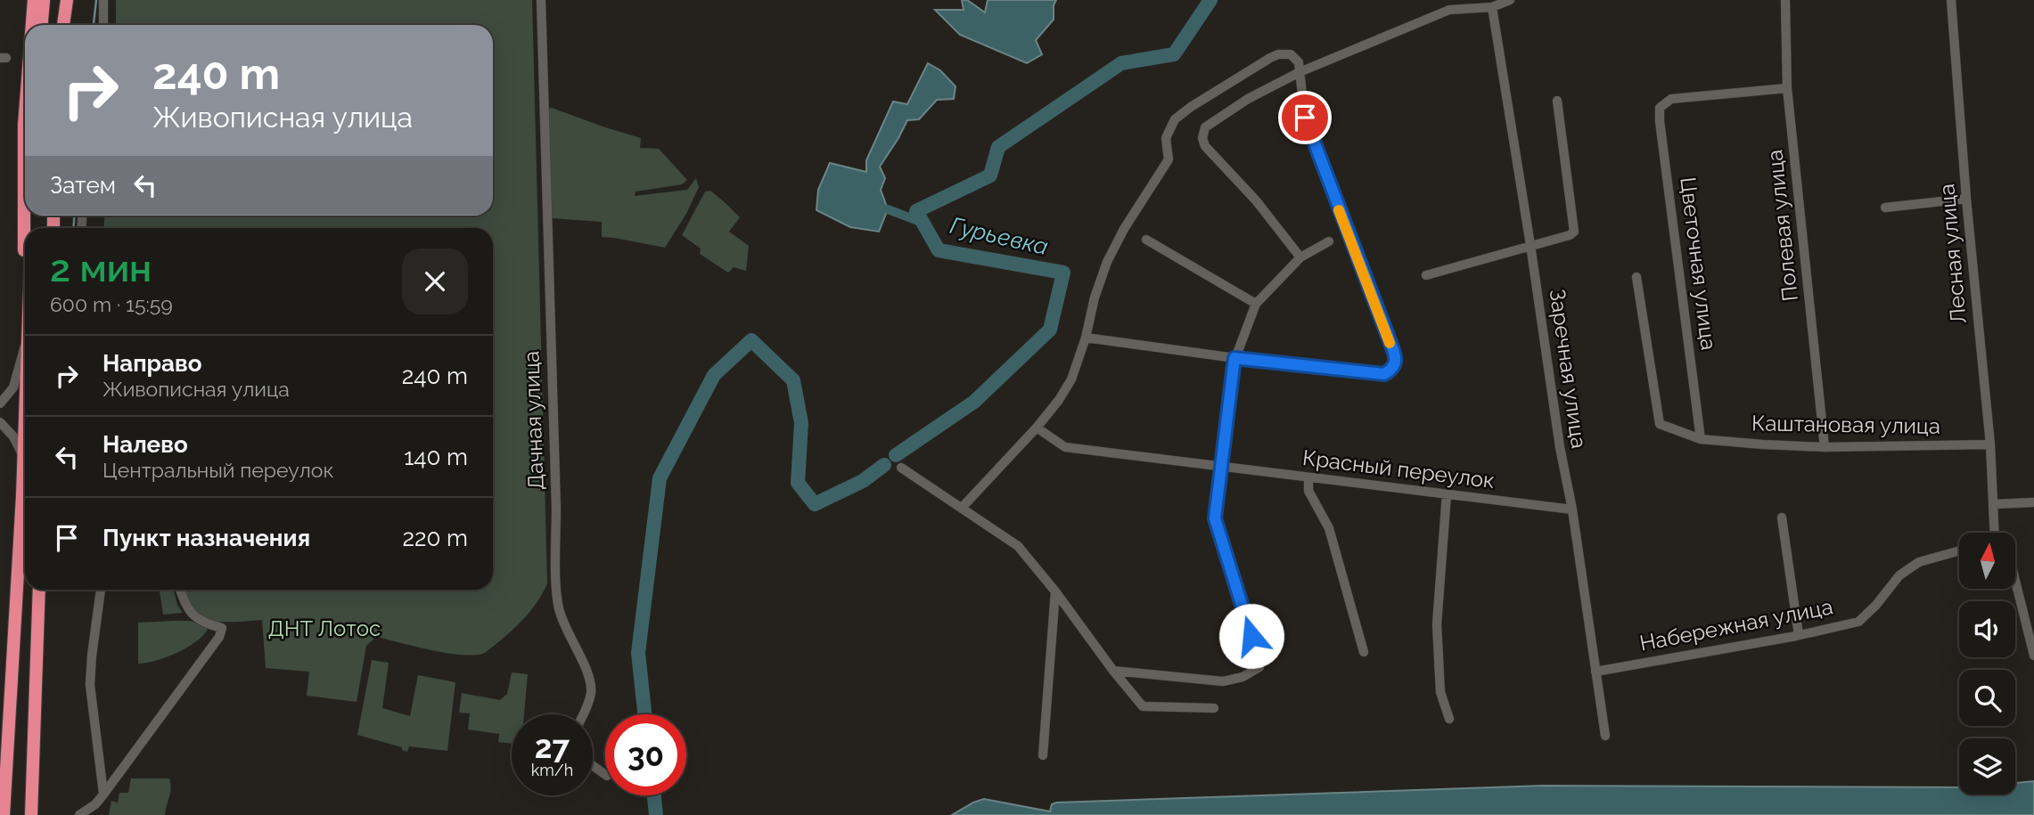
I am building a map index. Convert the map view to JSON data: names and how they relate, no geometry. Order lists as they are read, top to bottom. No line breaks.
{"streets":{"street":["Полевая улица","Лесная улица","Цветочная улица","Заречная улица","Дачная улица","Каштановая улица","Красный переулок","Набережная улица"]},"crossings":[["Полевая улица","Цветочная улица"],["Полевая улица","Каштановая улица"],["Лесная улица","Каштановая улица"],["Цветочная улица","Каштановая улица"],["Заречная улица","Красный переулок"],["Заречная улица","Набережная улица"]],"water":["Гурьевка"],"parks":["ДНТ Лотос"],"north":"top","page":{"turn":["240 m","Живописная улица"],"then":"Затем","heading":["2 мин","600 m · 15:59"],"list":[{"name":"Направо","note":"Живописная улица","value":"240 m"},{"name":"Налево","note":"Центральный переулок","value":"140 m"},{"name":"Пункт назначения","value":"220 m"}],"speed":"27 km/h","limit":"30"}}
